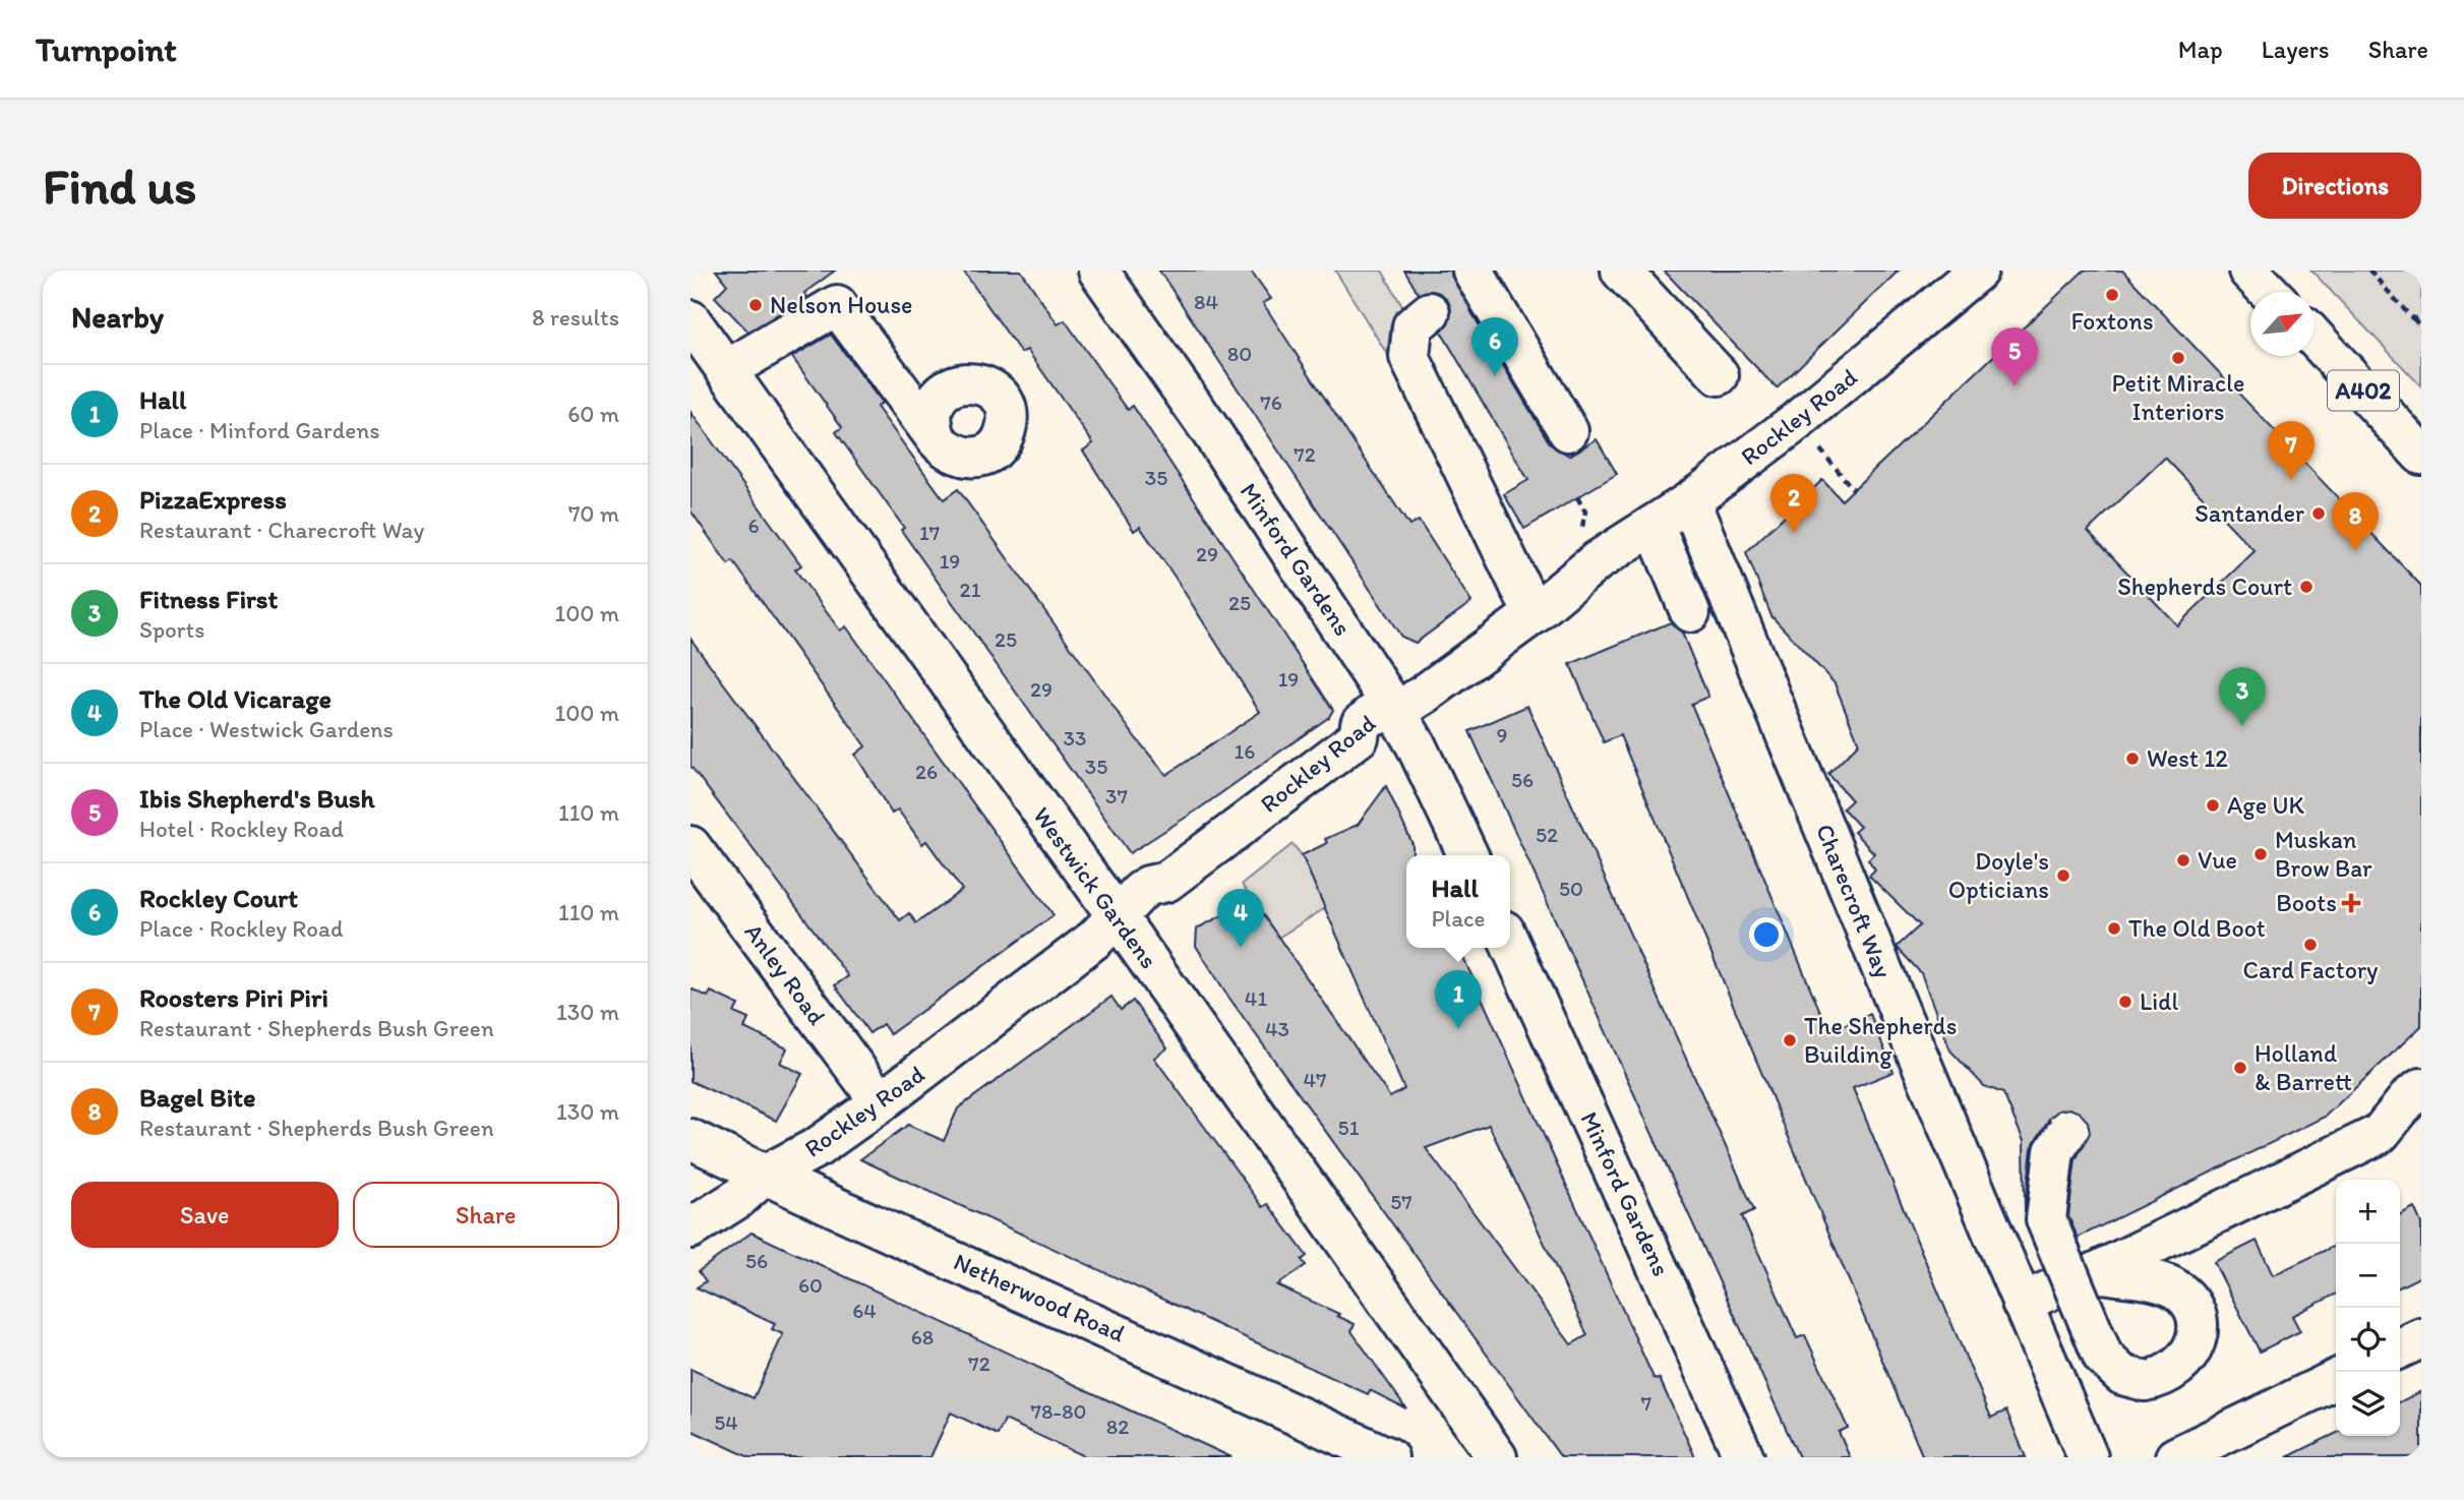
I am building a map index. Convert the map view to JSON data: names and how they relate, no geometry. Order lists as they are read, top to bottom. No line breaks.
{"streets":{"street":["A402","Rockley Road","Minford Gardens","Westwick Gardens","Charecroft Way","Anley Road","Netherwood Road"]},"crossings":[["Rockley Road","Minford Gardens"],["Rockley Road","Westwick Gardens"],["Rockley Road","Charecroft Way"],["Rockley Road","Anley Road"],["Rockley Road","Netherwood Road"]],"places":{"other":["Foxtons","Nelson House","Petit Miracle Interiors","Santander","Shepherds Court","West 12","Age UK","Muskan Brow Bar","Vue","Doyle's Opticians","The Old Boot","Card Factory","Lidl","The Shepherds Building","Holland & Barrett"],"health":["Boots"]},"house_numbers":["84","80","76","72","35","6","17","29","19","21","25","25","19","29","9","33","16","35","26","56","37","52","50","41","43","47","51","57","56","60","64","68","72","7","78-80","54","82"],"north":"top right","page":{"header":"Turnpoint","nav":["Map","Layers","Share"],"buttons":["Directions",["Save","Share"]],"title":"Find us","heading":["Nearby","8 results"],"pins":["6","5","7","2","8","3","4","1"],"list":[{"mark":"1","name":"Hall","note":"Place · Minford Gardens","value":"60 m"},{"mark":"2","name":"PizzaExpress","note":"Restaurant · Charecroft Way","value":"70 m"},{"mark":"3","name":"Fitness First","note":"Sports","value":"100 m"},{"mark":"4","name":"The Old Vicarage","note":"Place · Westwick Gardens","value":"100 m"},{"mark":"5","name":"Ibis Shepherd's Bush","note":"Hotel · Rockley Road","value":"110 m"},{"mark":"6","name":"Rockley Court","note":"Place · Rockley Road","value":"110 m"},{"mark":"7","name":"Roosters Piri Piri","note":"Restaurant · Shepherds Bush Green","value":"130 m"},{"mark":"8","name":"Bagel Bite","note":"Restaurant · Shepherds Bush Green","value":"130 m"}],"popup":["Hall","Place"],"map_buttons":["+","−"]}}
